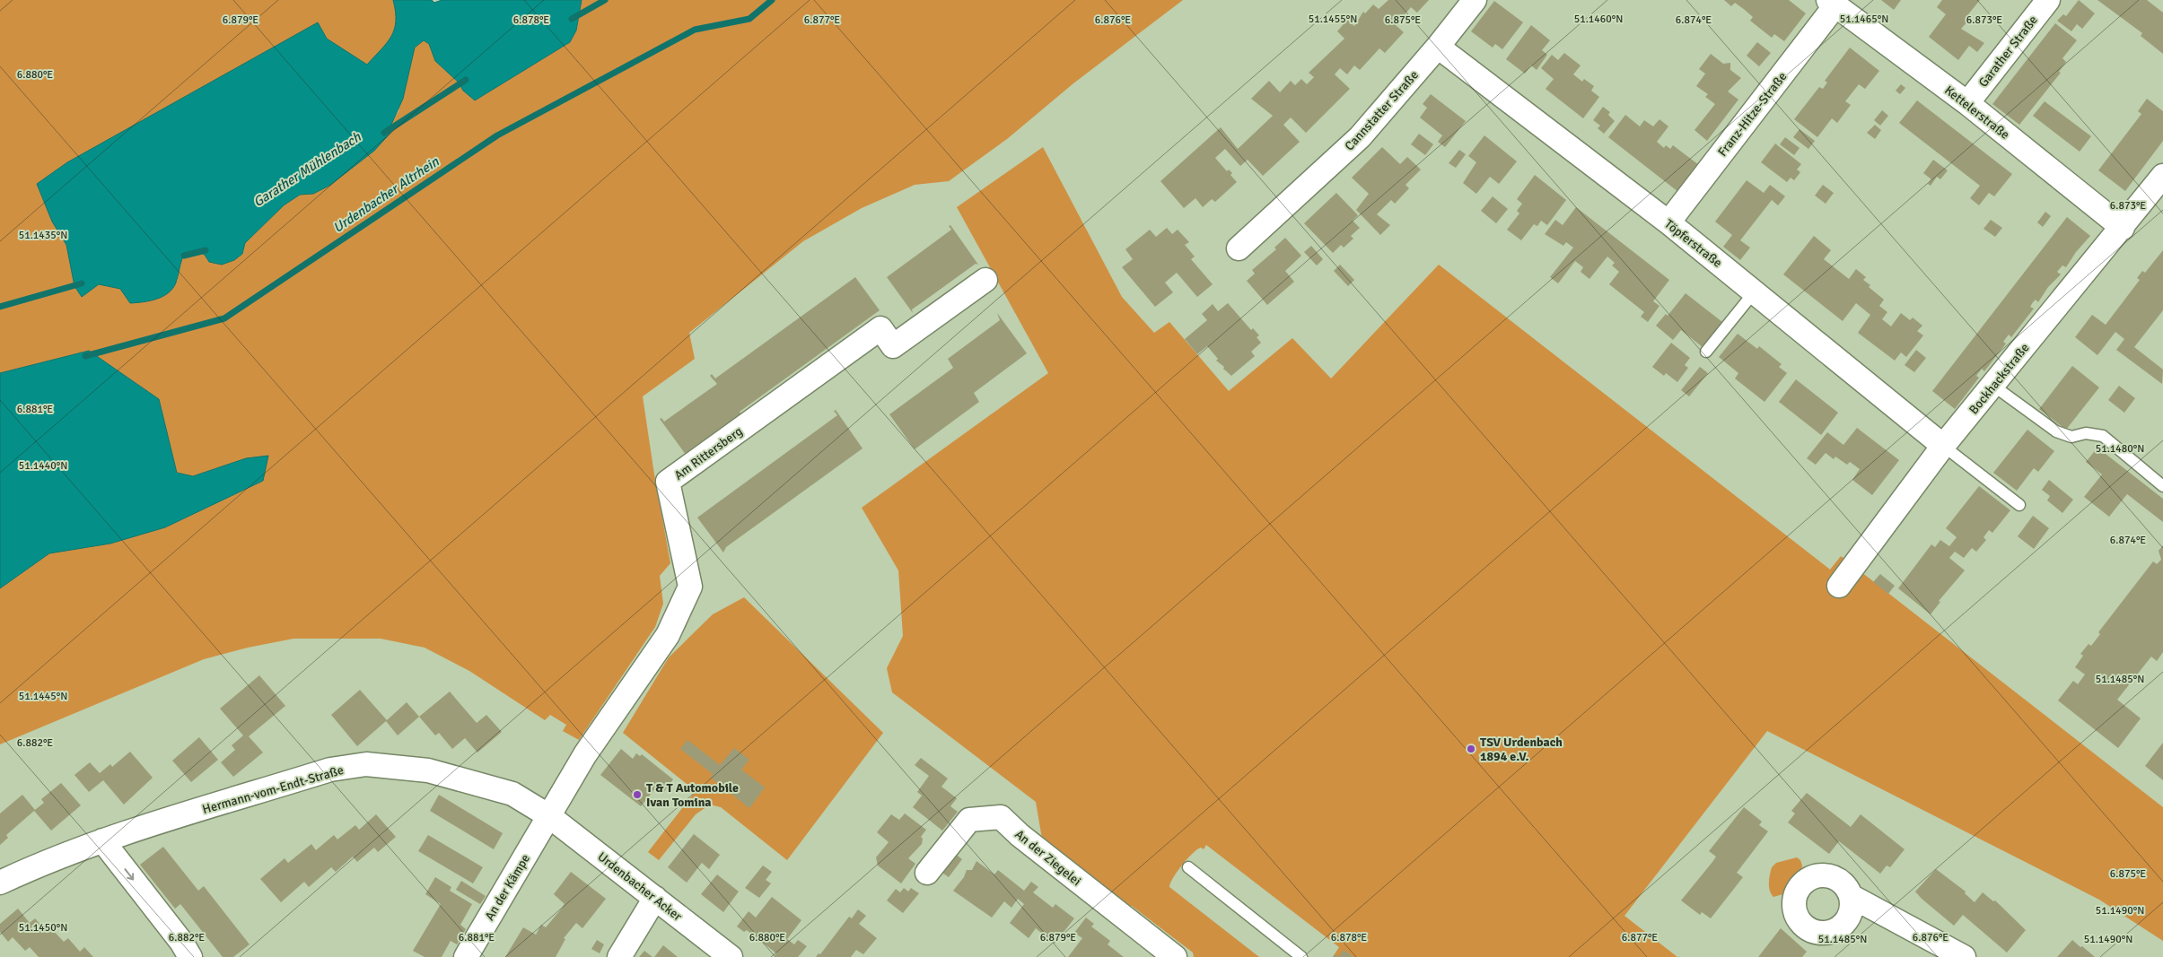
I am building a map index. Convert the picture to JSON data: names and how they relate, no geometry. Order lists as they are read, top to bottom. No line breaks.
{"streets":{"street":["Garather Straße","Cannstatter Straße","Kettelerstraße","Franz-Hitze-Straße","Töpferstraße","Bockhackstraße","Am Rittersberg","Hermann-vom-Endt-Straße","An der Ziegelei","Urdenbacher Acker","An der Kämpe"]},"crossings":[["Garather Straße","Kettelerstraße"],["Cannstatter Straße","Töpferstraße"],["Kettelerstraße","Franz-Hitze-Straße"],["Kettelerstraße","Bockhackstraße"],["Franz-Hitze-Straße","Töpferstraße"],["Töpferstraße","Bockhackstraße"],["Am Rittersberg","Hermann-vom-Endt-Straße"],["Am Rittersberg","Urdenbacher Acker"],["Am Rittersberg","An der Kämpe"],["Hermann-vom-Endt-Straße","Urdenbacher Acker"],["Hermann-vom-Endt-Straße","An der Kämpe"],["Urdenbacher Acker","An der Kämpe"]],"water":["Garather Mühlenbach","Urdenbacher Altrhein"],"places":["TSV Urdenbach 1894 e.V.","T & T Automobile Ivan Tomina"],"coordinates":["51.1455°N","51.1460°N","51.1465°N","6.873°E","6.879°E","6.878°E","6.877°E","6.875°E","6.874°E","6.876°E","6.880°E","51.1435°N","6.881°E","51.1480°N","51.1440°N","51.1485°N","51.1445°N","6.882°E","51.1490°N","51.1450°N"]}
